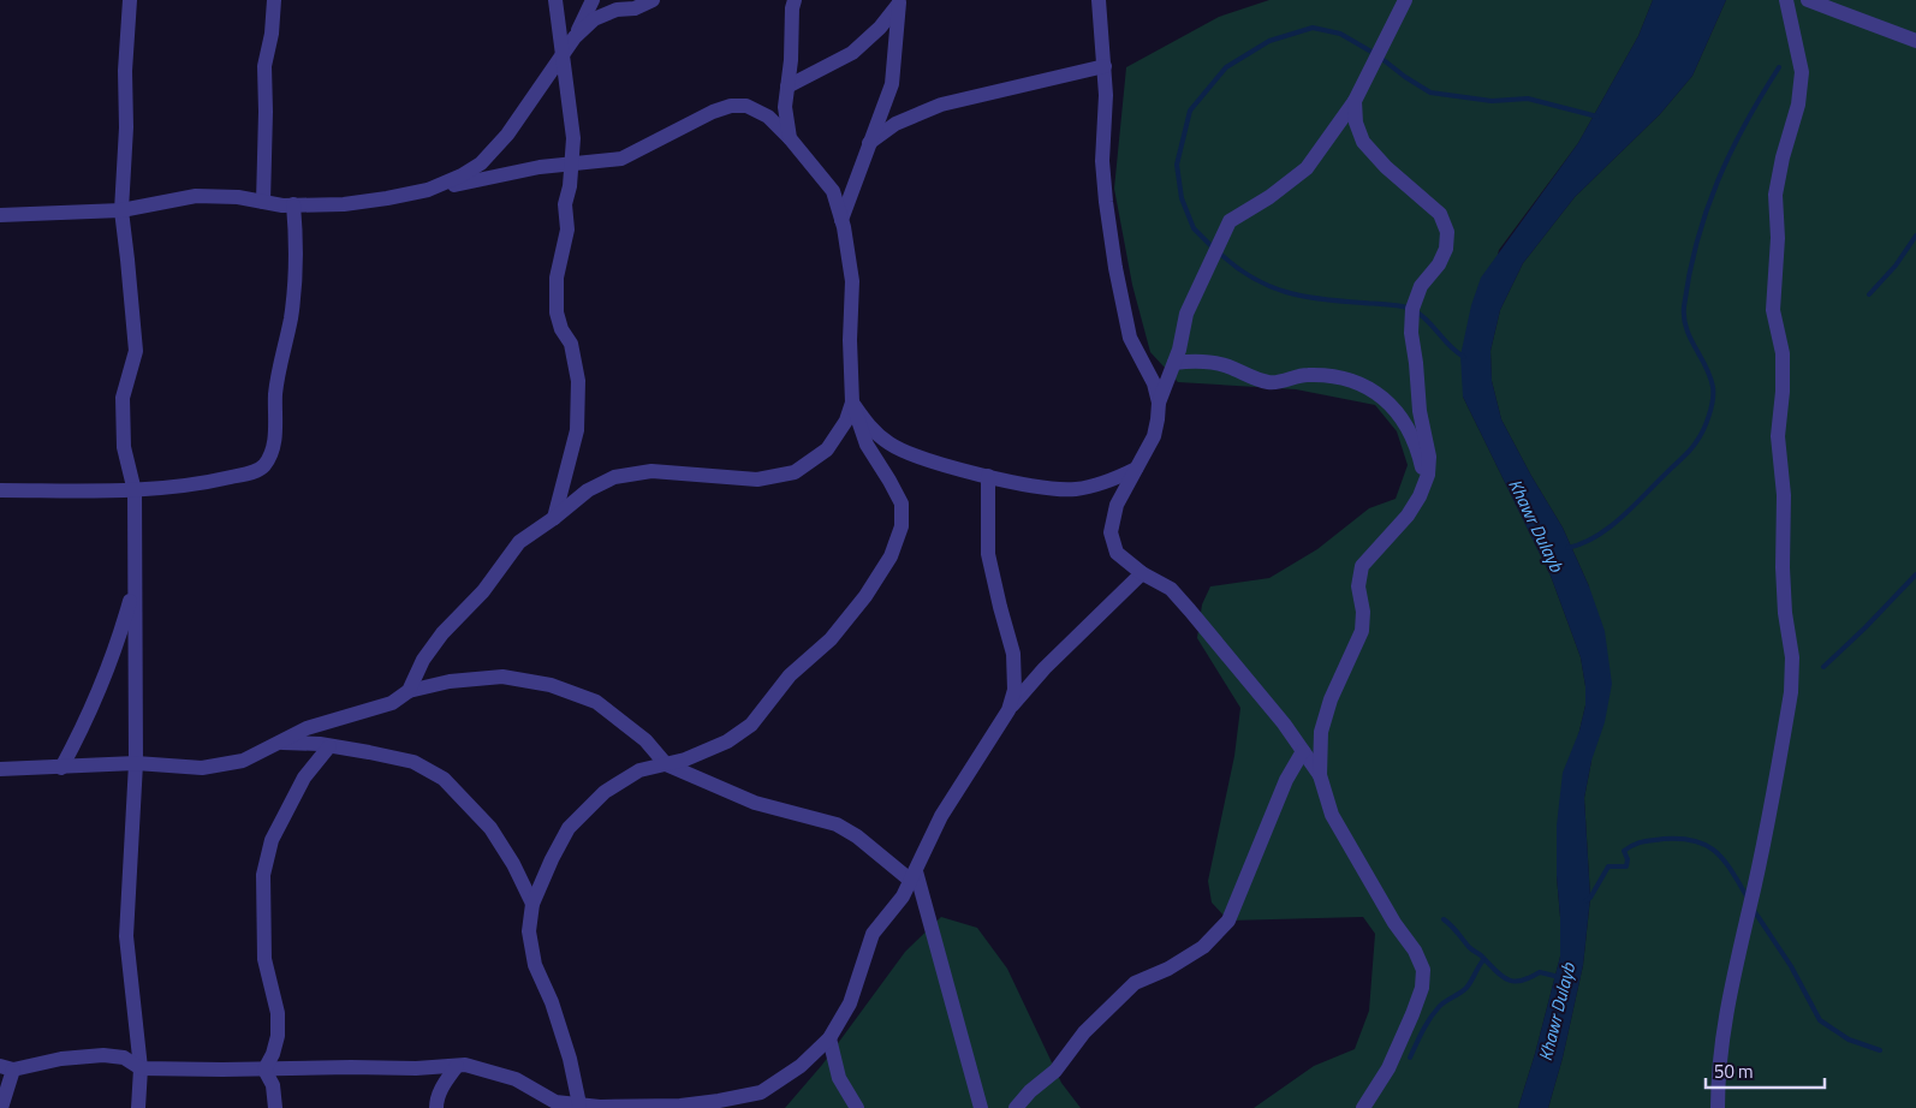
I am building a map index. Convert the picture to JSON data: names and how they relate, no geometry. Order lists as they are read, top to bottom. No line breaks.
{"water":["Khawr Dulayb"],"scale_bar":"50 m"}
